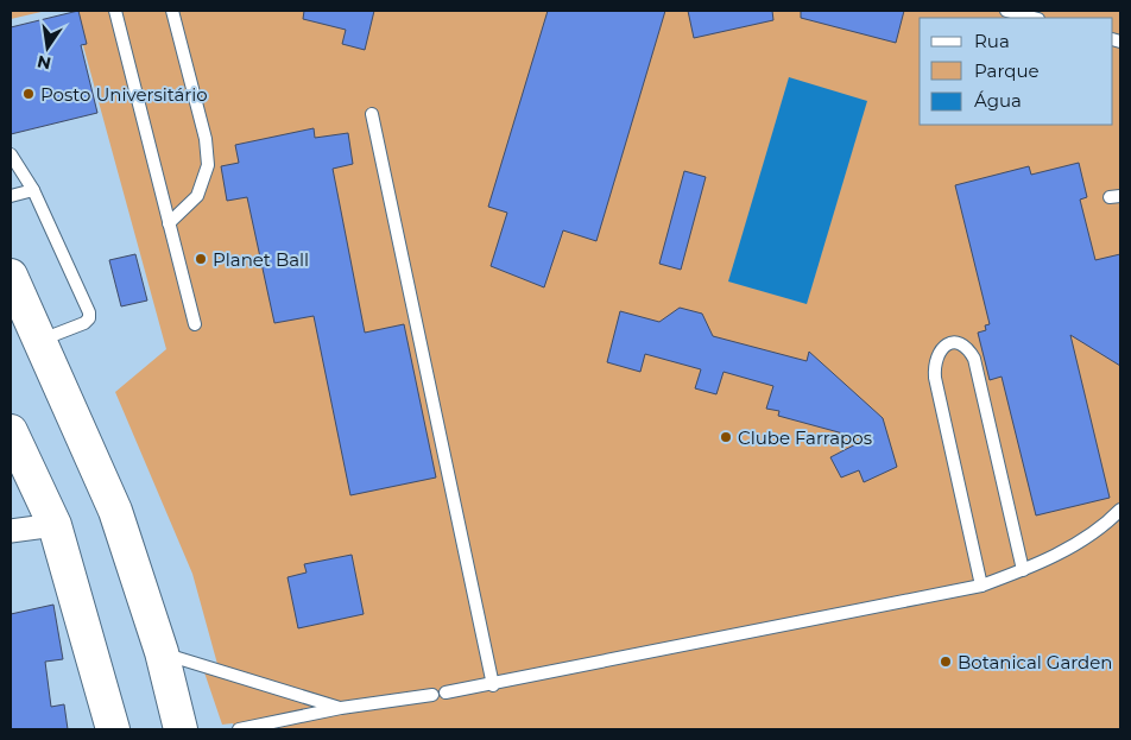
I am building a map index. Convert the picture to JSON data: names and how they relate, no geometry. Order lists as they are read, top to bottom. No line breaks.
{"places":["Posto Universitário","Planet Ball","Clube Farrapos","Botanical Garden"],"legend":["Rua","Parque","Água"],"north":"bottom"}
